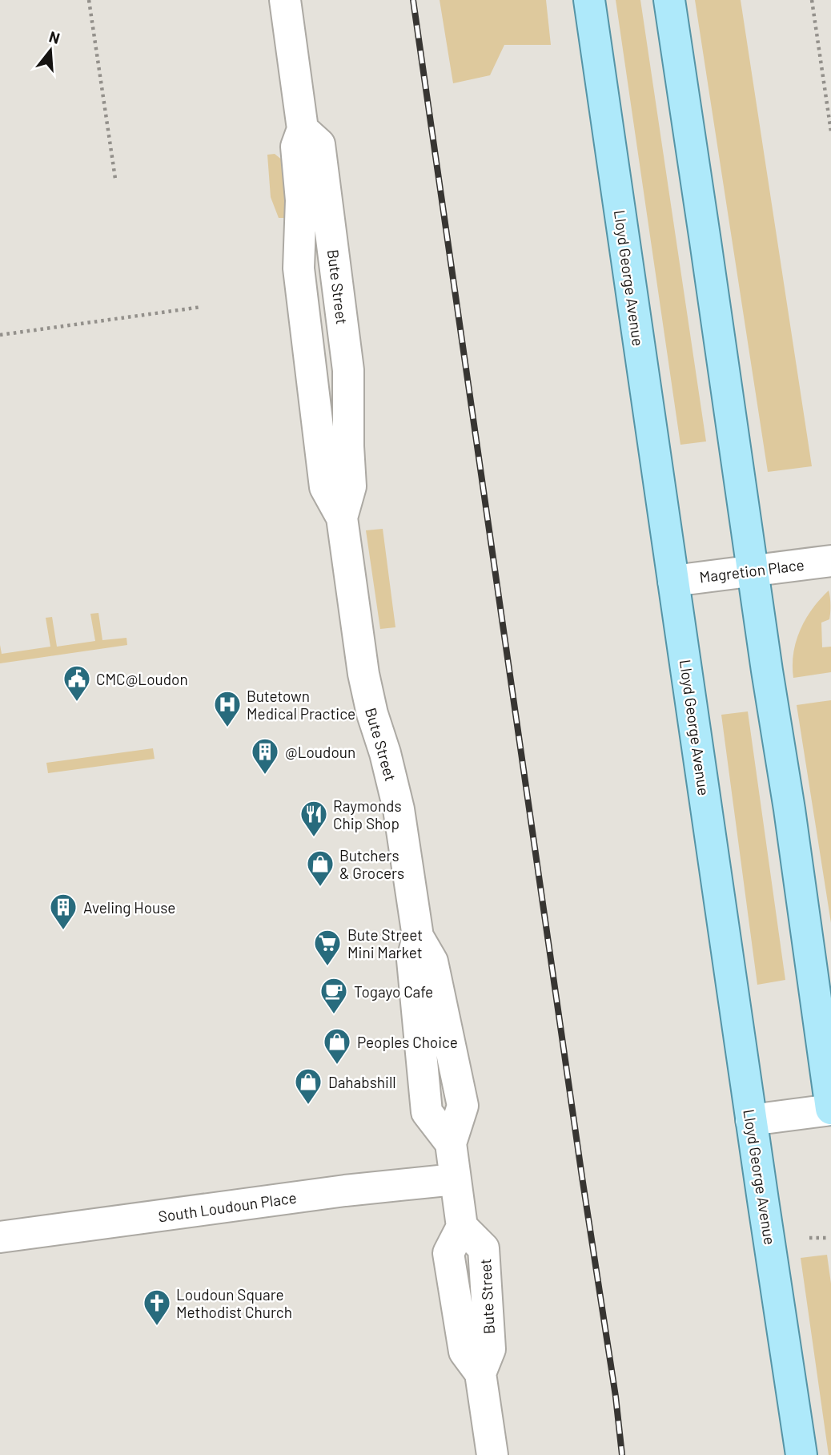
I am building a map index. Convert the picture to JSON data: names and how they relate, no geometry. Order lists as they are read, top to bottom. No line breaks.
{"streets":{"main road":["Lloyd George Avenue"],"street":["Bute Street","Magretion Place","South Loudoun Place"]},"crossings":[["Lloyd George Avenue","Magretion Place"],["Bute Street","South Loudoun Place"]],"places":{"public building":["CMC@Loudon"],"hospital":["Butetown Medical Practice"],"building":["@Loudoun","Aveling House"],"restaurant":["Raymonds Chip Shop"],"shop":["Butchers & Grocers","Peoples Choice","Dahabshill"],"supermarket":["Bute Street Mini Market"],"cafe":["Togayo Cafe"],"church":["Loudoun Square Methodist Church"]},"north":"top"}
